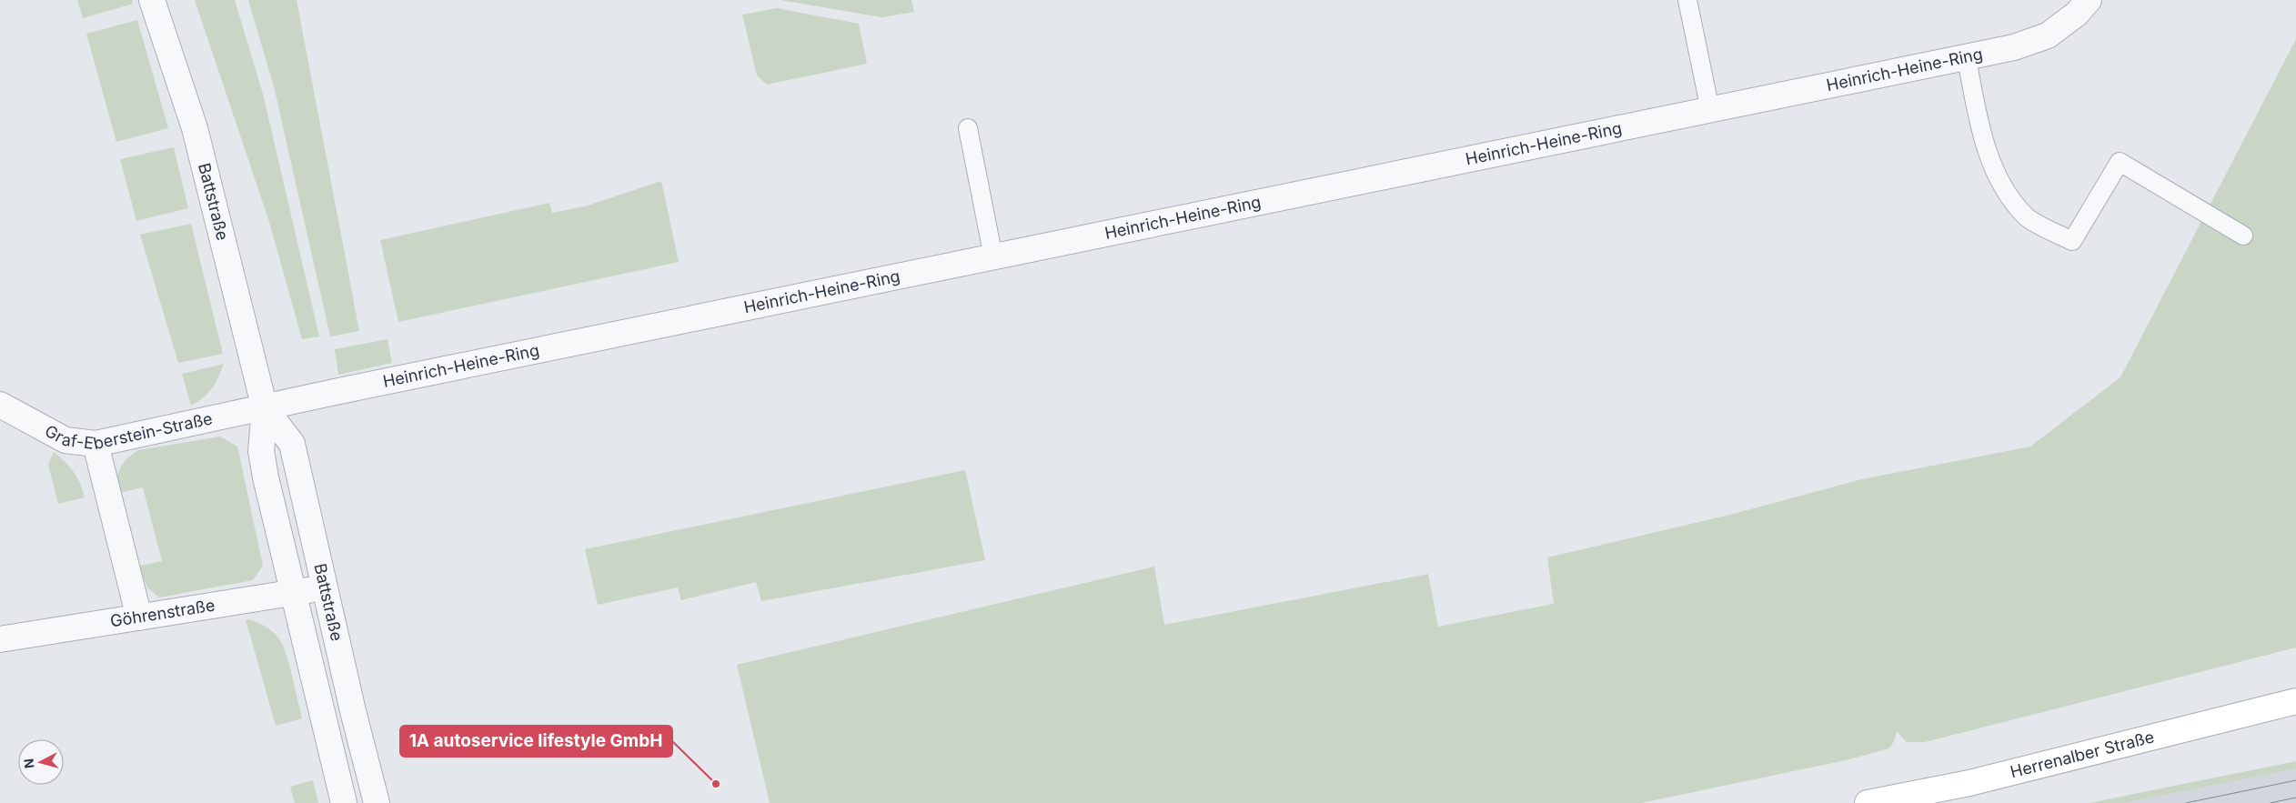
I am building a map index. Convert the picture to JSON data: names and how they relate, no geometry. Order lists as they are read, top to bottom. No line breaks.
{"streets":{"main road":["Herrenalber Straße"],"street":["Heinrich-Heine-Ring","Battstraße","Graf-Eberstein-Straße","Göhrenstraße"]},"crossings":[["Heinrich-Heine-Ring","Battstraße"],["Heinrich-Heine-Ring","Graf-Eberstein-Straße"],["Battstraße","Graf-Eberstein-Straße"],["Battstraße","Göhrenstraße"]],"places":["1A autoservice lifestyle GmbH"],"north":"left"}
